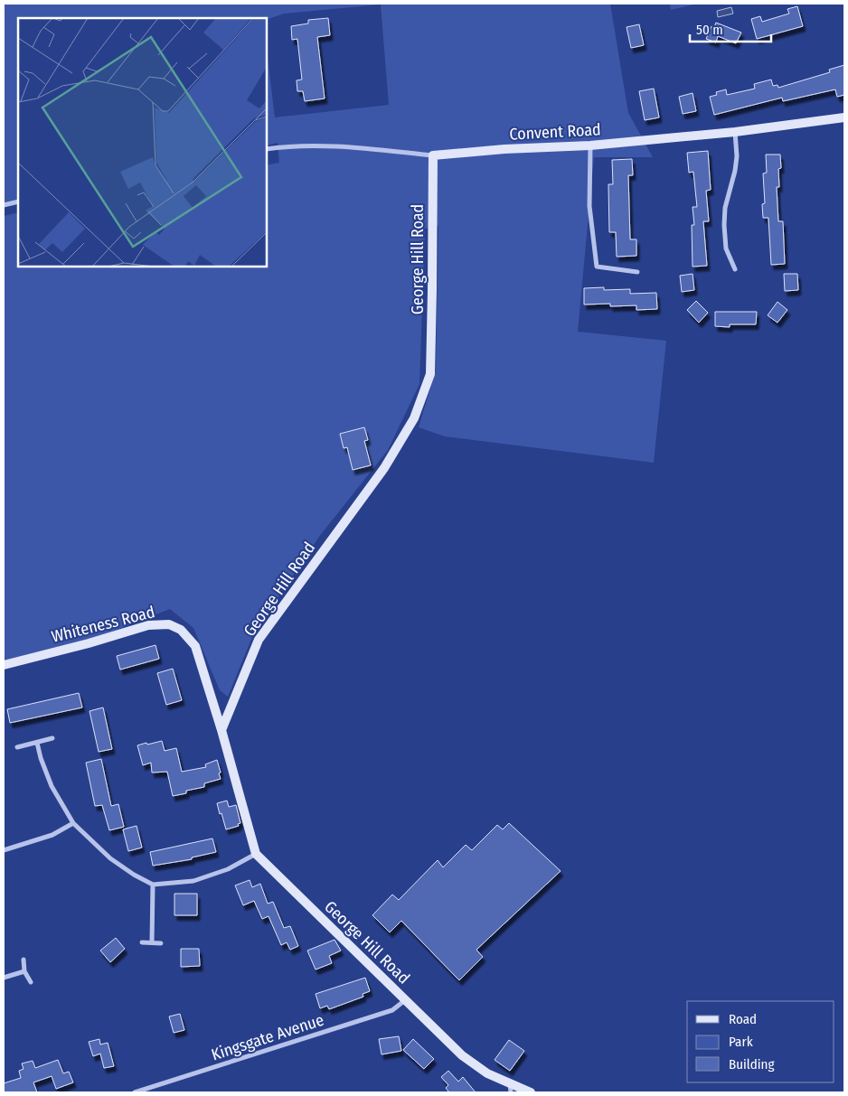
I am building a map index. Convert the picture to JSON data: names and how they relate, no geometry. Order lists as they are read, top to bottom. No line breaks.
{"streets":{"street":["Convent Road","George Hill Road","Whiteness Road","Kingsgate Avenue"]},"crossings":[["Convent Road","George Hill Road"],["George Hill Road","Whiteness Road"],["George Hill Road","Kingsgate Avenue"]],"legend":["Road","Park","Building"],"scale_bar":"50 m"}
